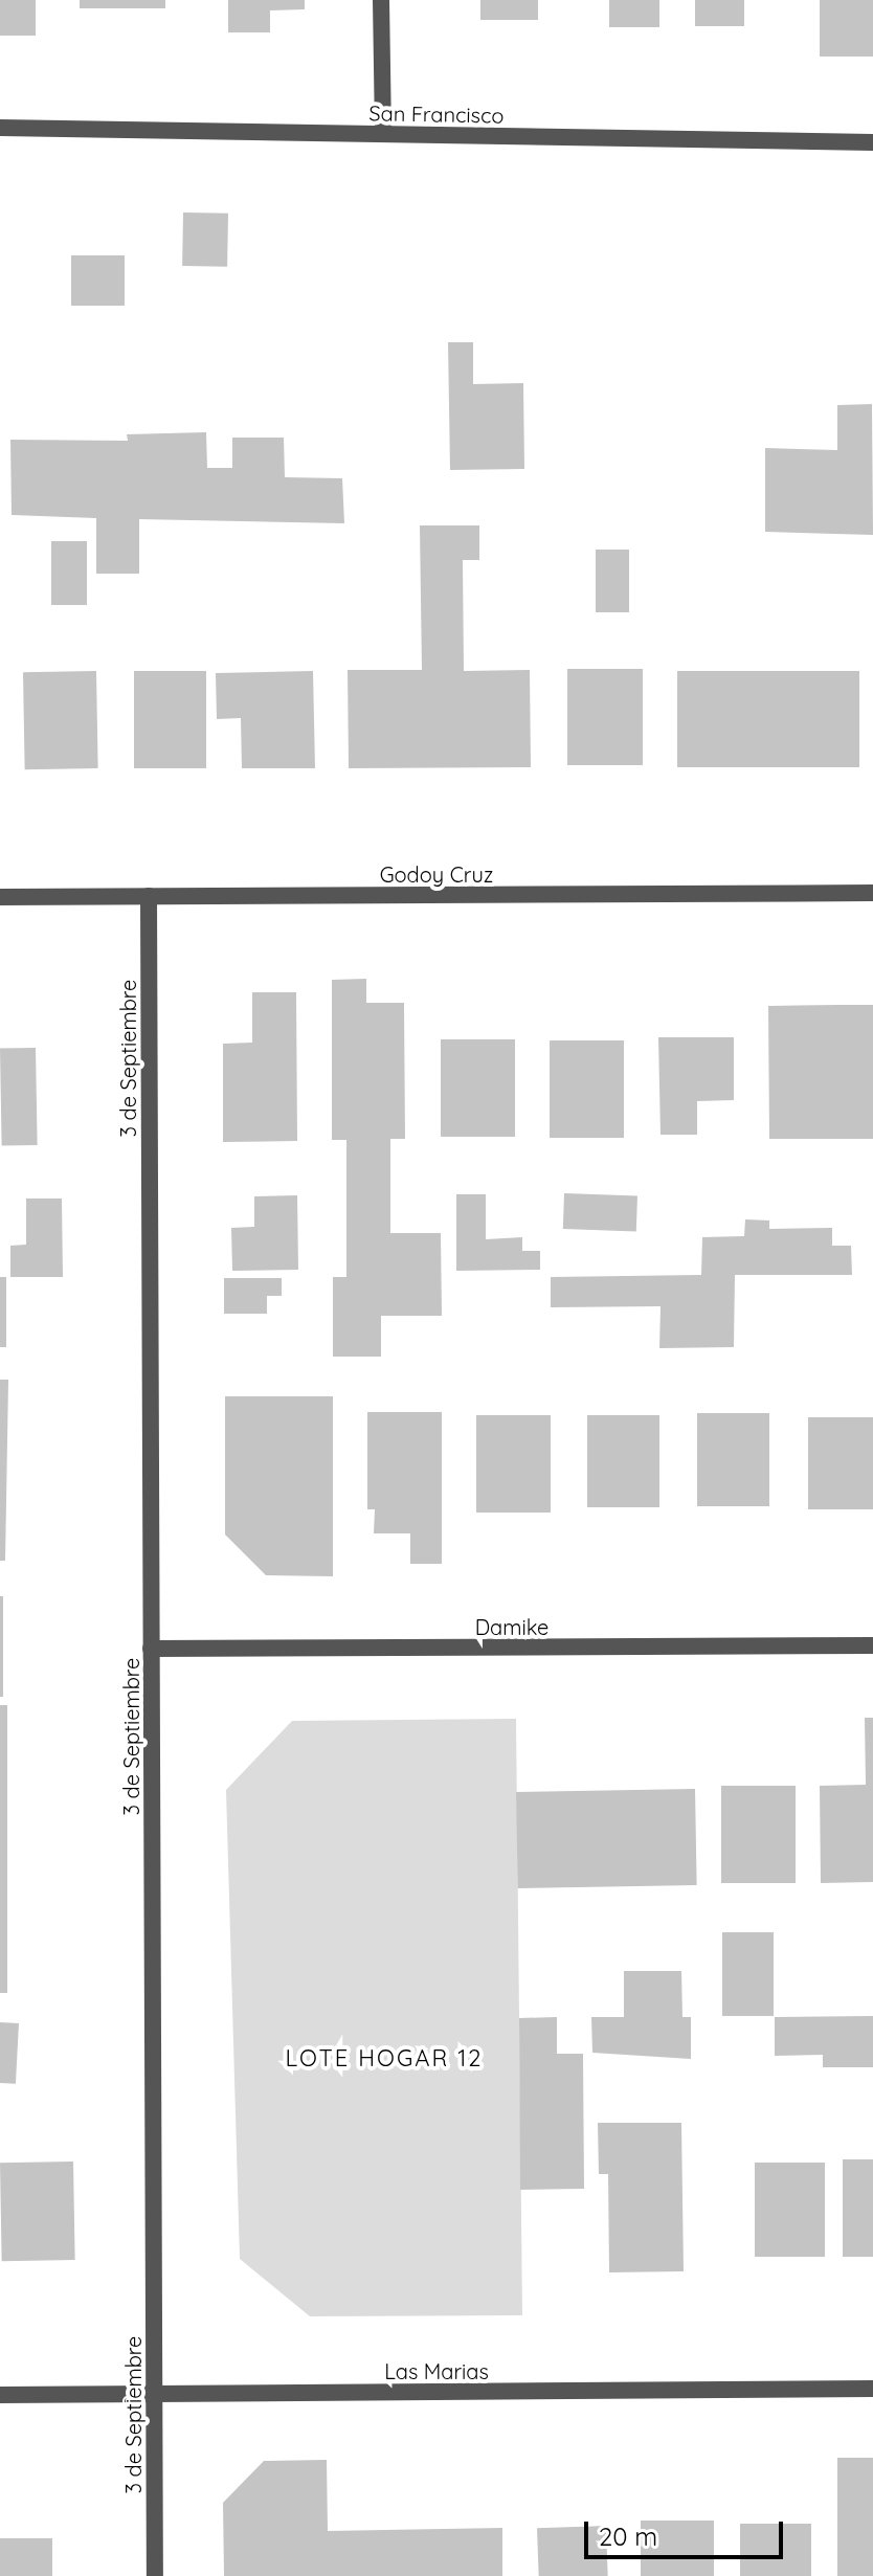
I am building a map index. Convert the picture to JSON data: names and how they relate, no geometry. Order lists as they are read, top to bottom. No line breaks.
{"streets":{"street":["San Francisco","Godoy Cruz","3 de Septiembre","Damike","Las Marias"]},"crossings":[["Godoy Cruz","3 de Septiembre"],["3 de Septiembre","Damike"],["3 de Septiembre","Las Marias"]],"districts":["LOTE HOGAR 12"],"scale_bar":"20 m"}
